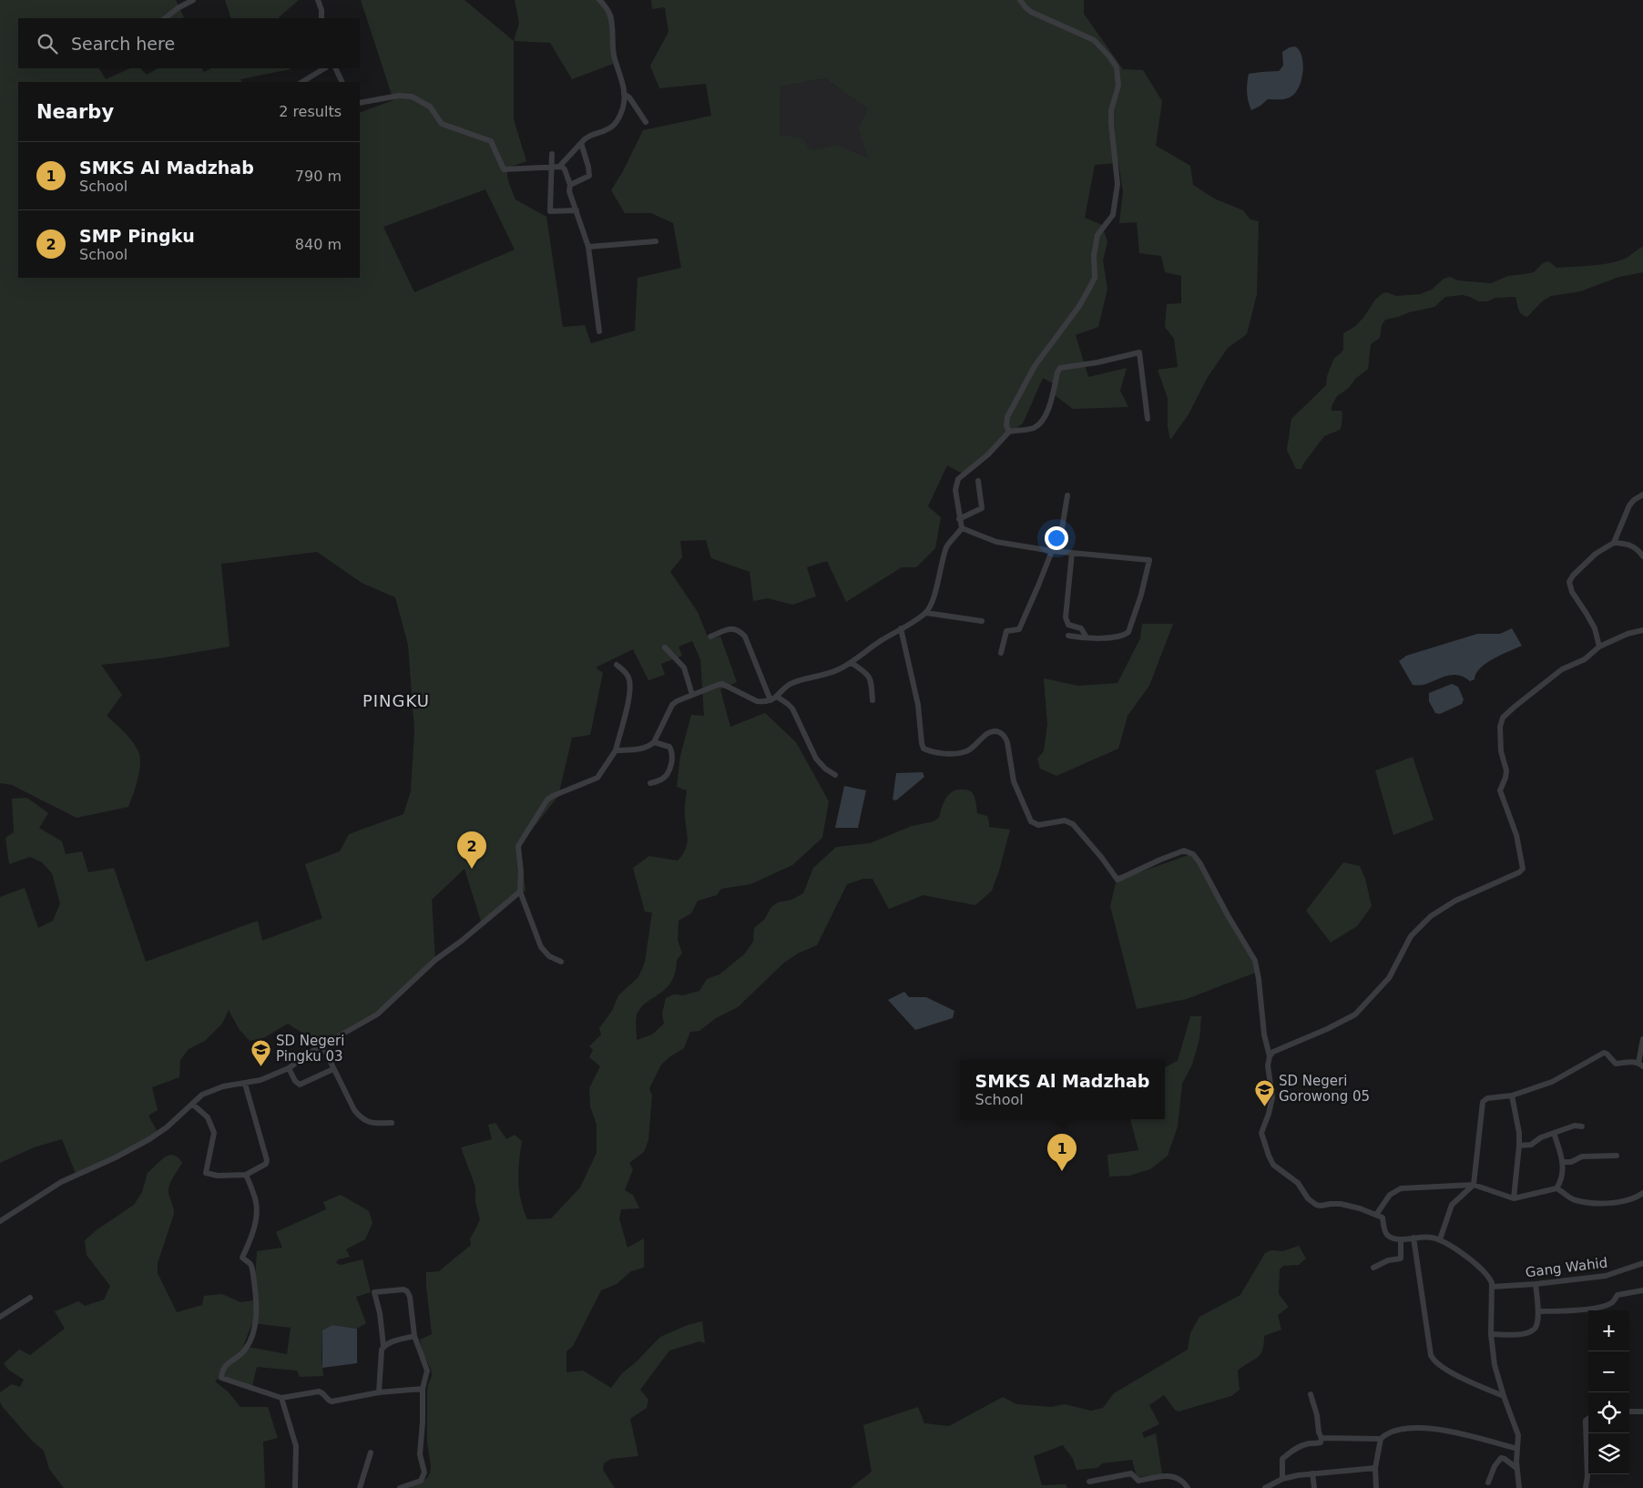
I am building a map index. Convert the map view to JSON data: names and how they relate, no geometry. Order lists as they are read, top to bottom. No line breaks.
{"streets":{"street":["Gang Wahid"]},"districts":["PINGKU"],"places":{"school or university":["SD Negeri Pingku 03","SD Negeri Gorowong 05"]},"page":{"search":"Search here","heading":["Nearby","2 results"],"list":[{"mark":"1","name":"SMKS Al Madzhab","note":"School","value":"790 m"},{"mark":"2","name":"SMP Pingku","note":"School","value":"840 m"}],"pins":["2","1"],"popup":["SMKS Al Madzhab","School"],"map_buttons":["+","−"]}}
